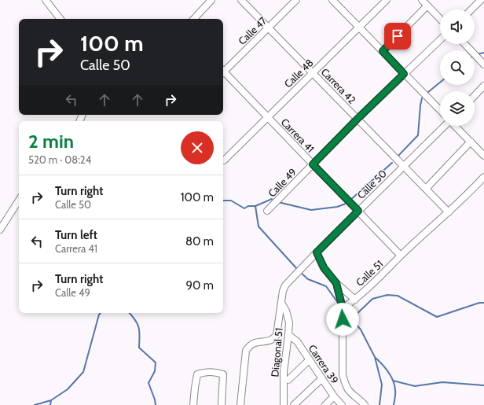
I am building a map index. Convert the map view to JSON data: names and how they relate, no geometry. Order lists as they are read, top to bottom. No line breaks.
{"streets":{"street":["Calle 47","Calle 48","Carrera 42","Carrera 41","Calle 49","Calle 50","Calle 51","Diagonal 51","Carrera 39"]},"crossings":[["Calle 47","Carrera 42"],["Calle 48","Carrera 42"],["Calle 48","Carrera 41"],["Carrera 42","Calle 49"],["Carrera 42","Calle 50"],["Carrera 42","Calle 51"],["Carrera 41","Calle 49"],["Carrera 41","Calle 50"],["Carrera 41","Calle 51"],["Calle 50","Diagonal 51"],["Diagonal 51","Carrera 39"]],"page":{"turn":["100 m","Calle 50"],"heading":["2 min","520 m · 08:24"],"list":[{"name":"Turn right","note":"Calle 50","value":"100 m"},{"name":"Turn left","note":"Carrera 41","value":"80 m"},{"name":"Turn right","note":"Calle 49","value":"90 m"}]}}
